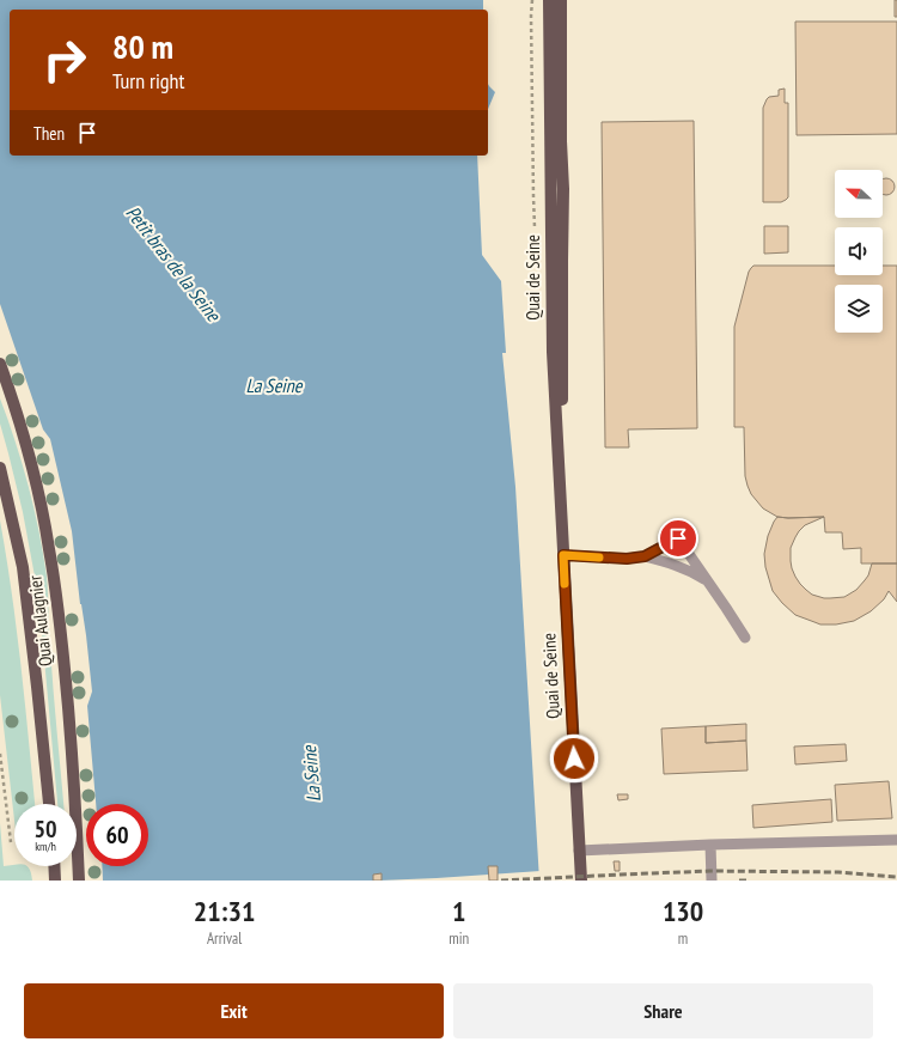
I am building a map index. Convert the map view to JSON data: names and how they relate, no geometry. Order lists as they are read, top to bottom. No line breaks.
{"streets":{"main road":["Quai de Seine","Quai Aulagnier"]},"water":["Petit bras de la Seine","La Seine"],"north":"left","page":{"turn":["80 m","Turn right"],"then":"Then","speed":"50 km/h","limit":"60","eta":["21:31","Arrival","1","min","130","m"],"buttons":["Exit","Share"]}}
